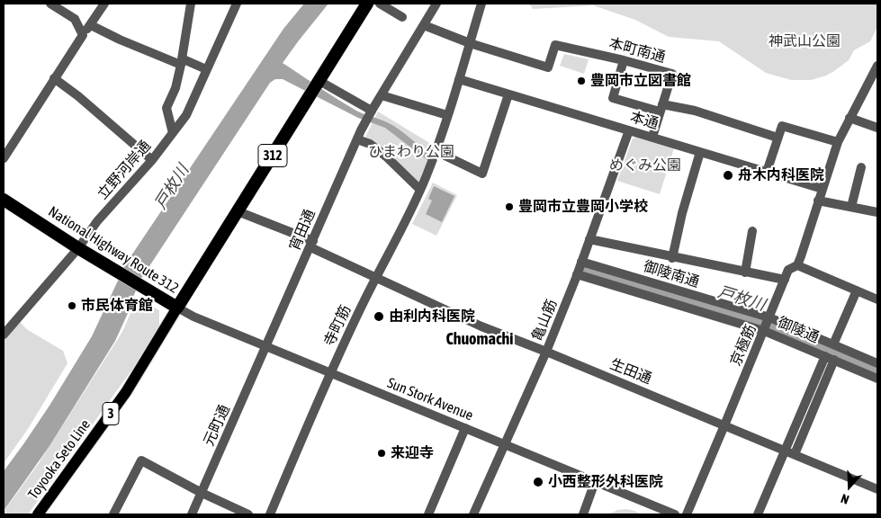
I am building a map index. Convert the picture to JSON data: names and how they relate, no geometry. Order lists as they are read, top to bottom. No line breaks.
{"streets":{"highway":["312","National Highway Route 312"],"main road":["3","Toyooka Seto Line"],"street":["本町南通","本通","立野河岸通","宵田通","御陵南通","亀山筋","寺町筋","御陵通","京極筋","生田通","Sun Stork Avenue","元町通"]},"crossings":[["本町南通","宵田通"],["本町南通","寺町筋"],["本通","亀山筋"],["本通","寺町筋"],["本通","京極筋"],["立野河岸通","National Highway Route 312"],["宵田通","生田通"],["宵田通","Sun Stork Avenue"],["宵田通","元町通"],["National Highway Route 312","生田通"],["National Highway Route 312","Sun Stork Avenue"],["National Highway Route 312","Toyooka Seto Line"],["御陵南通","亀山筋"],["御陵南通","御陵通"],["御陵南通","京極筋"],["亀山筋","御陵通"],["亀山筋","生田通"],["亀山筋","Sun Stork Avenue"],["寺町筋","生田通"],["寺町筋","Sun Stork Avenue"],["御陵通","京極筋"],["京極筋","生田通"],["Sun Stork Avenue","元町通"],["Sun Stork Avenue","Toyooka Seto Line"]],"districts":["Chuomachi"],"water":["戸枚川"],"parks":["神武山公園","ひまわり公園","めぐみ公園"],"places":["豊岡市立図書館","舟木内科医院","豊岡市立豊岡小学校","市民体育館","由利内科医院","来迎寺","小西整形外科医院"],"north":"bottom"}
